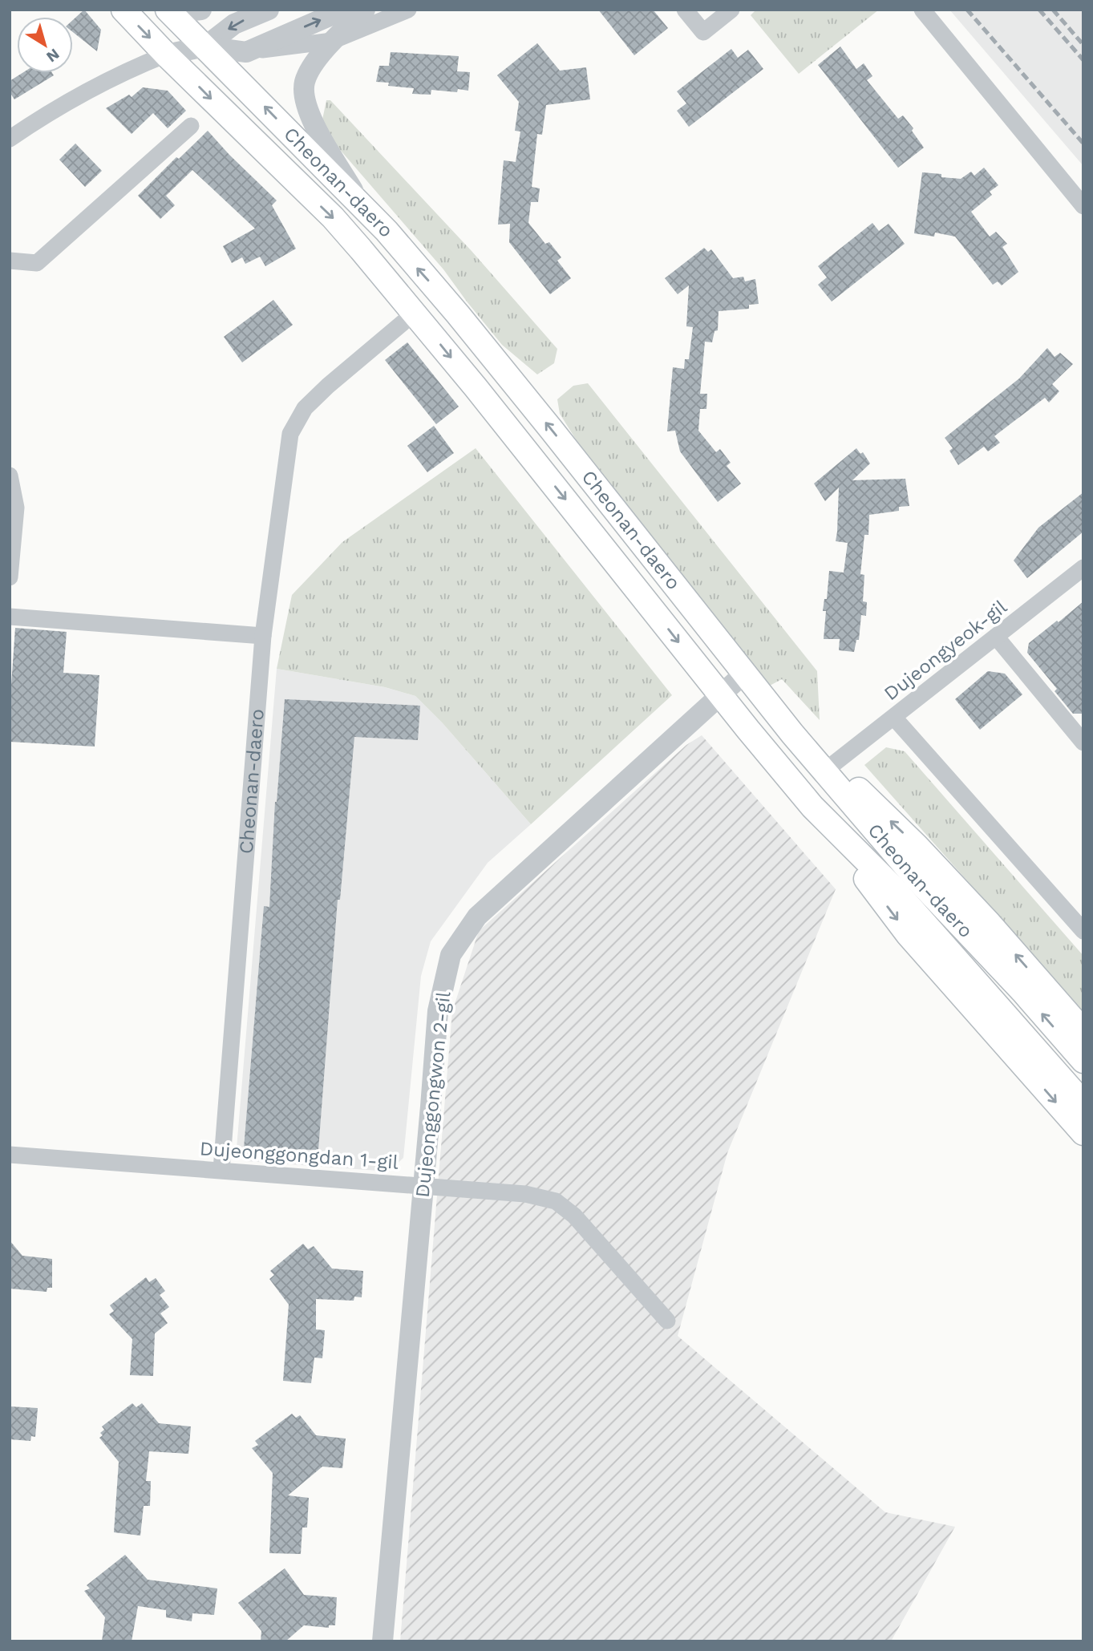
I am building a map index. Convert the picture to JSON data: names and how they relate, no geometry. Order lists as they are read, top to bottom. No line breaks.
{"streets":{"main road":["Cheonan-daero"],"street":["Dujeongyeok-gil","Dujeonggongwon 2-gil","Dujeonggongdan 1-gil"]},"crossings":[["Cheonan-daero","Dujeonggongwon 2-gil"],["Cheonan-daero","Dujeonggongdan 1-gil"],["Dujeonggongwon 2-gil","Dujeonggongdan 1-gil"]],"north":"bottom right"}
